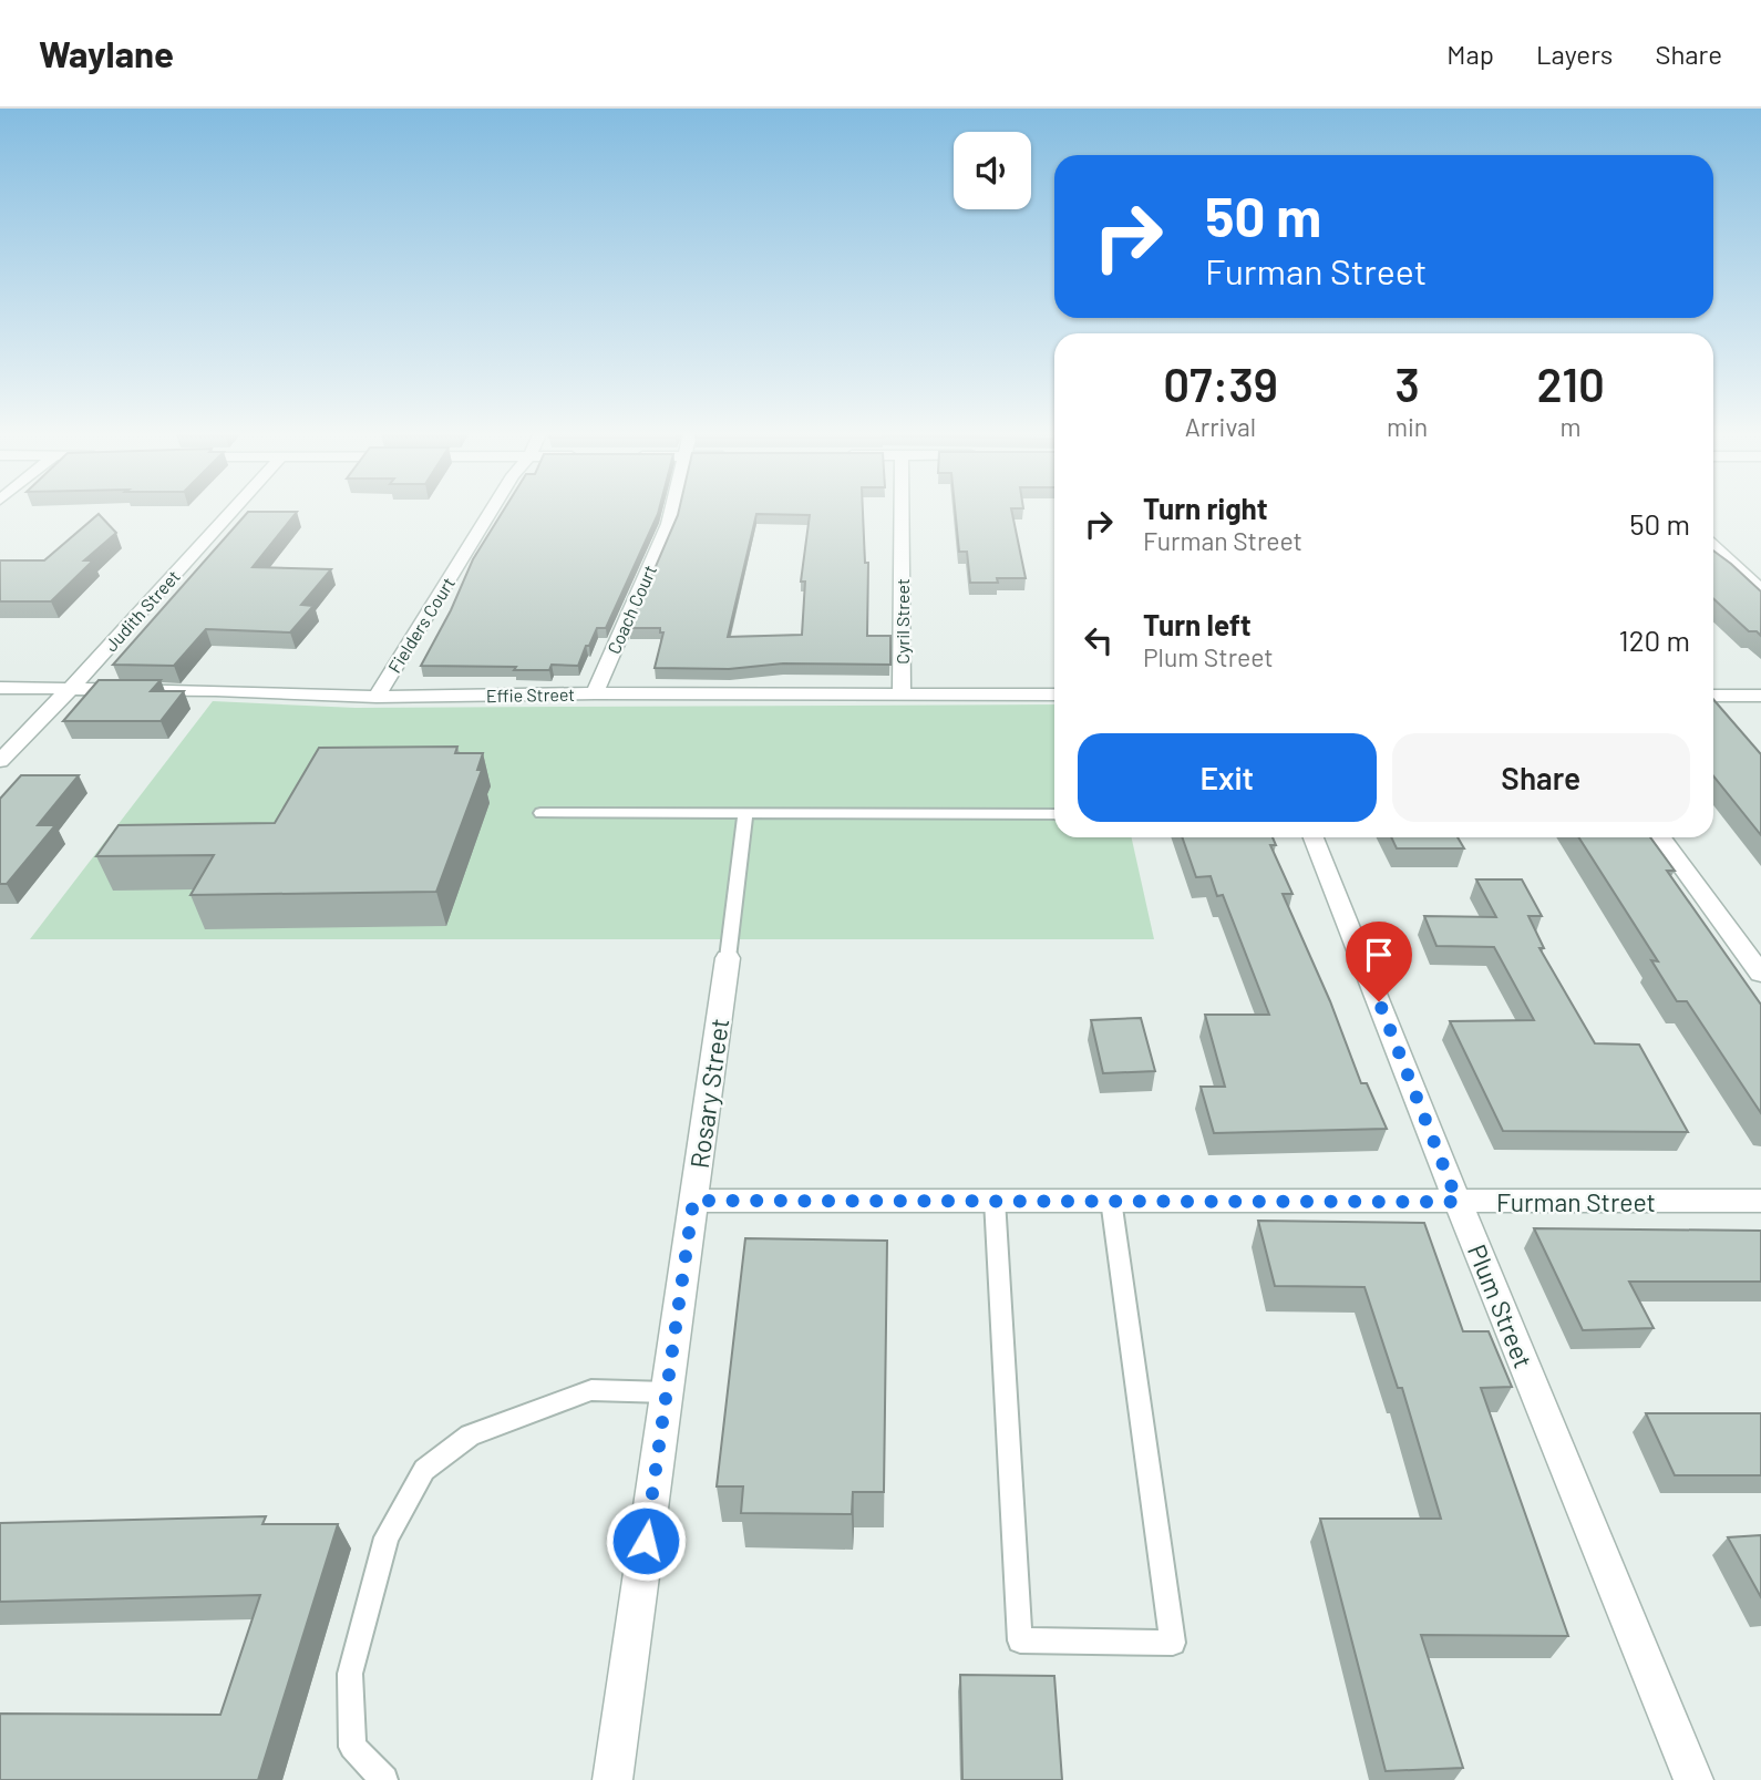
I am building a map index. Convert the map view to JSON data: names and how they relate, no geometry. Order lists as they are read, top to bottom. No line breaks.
{"streets":{"street":["Coach Court","Judith Street","Cyril Street","Fielders Court","Effie Street","Rosary Street","Furman Street","Plum Street"]},"crossings":[["Coach Court","Effie Street"],["Judith Street","Effie Street"],["Cyril Street","Effie Street"],["Fielders Court","Effie Street"],["Rosary Street","Furman Street"],["Furman Street","Plum Street"]],"page":{"header":"Waylane","nav":["Map","Layers","Share"],"turn":["50 m","Furman Street"],"eta":["07:39","Arrival","3","min","210","m"],"list":[{"name":"Turn right","note":"Furman Street","value":"50 m"},{"name":"Turn left","note":"Plum Street","value":"120 m"}],"buttons":["Exit","Share"]}}
